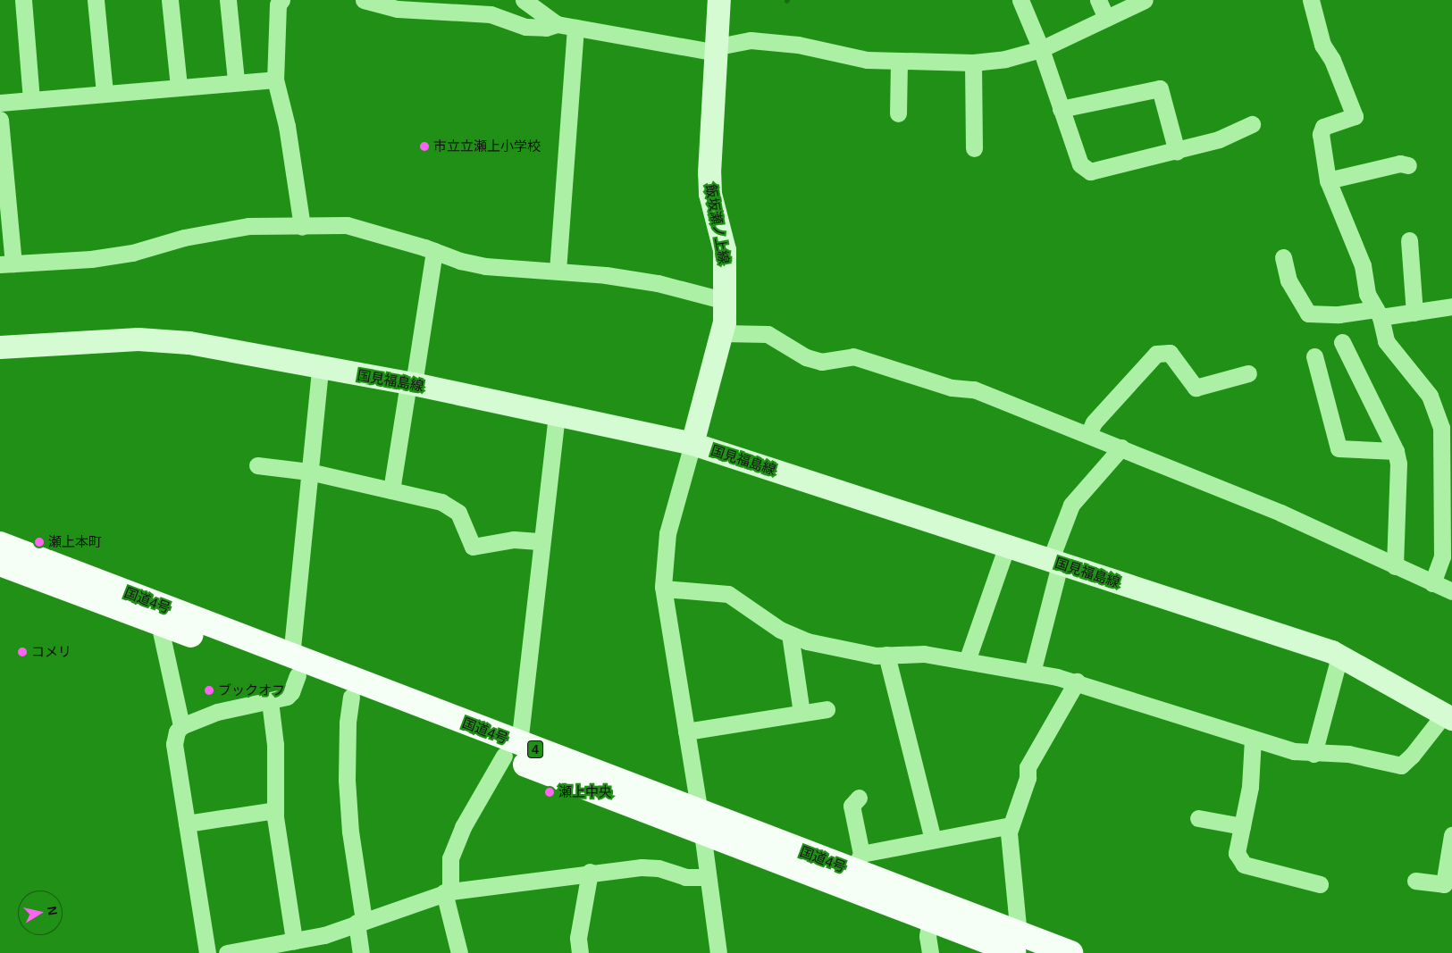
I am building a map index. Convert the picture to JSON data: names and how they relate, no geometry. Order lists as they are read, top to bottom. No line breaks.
{"streets":{"highway":["国道4号","4"],"main road":["飯坂瀬ノ上線","国見福島線"]},"crossings":[["飯坂瀬ノ上線","国見福島線"]],"places":["市立立瀬上小学校","瀬上本町","コメリ","ブックオフ","瀬上中央"],"north":"right"}
